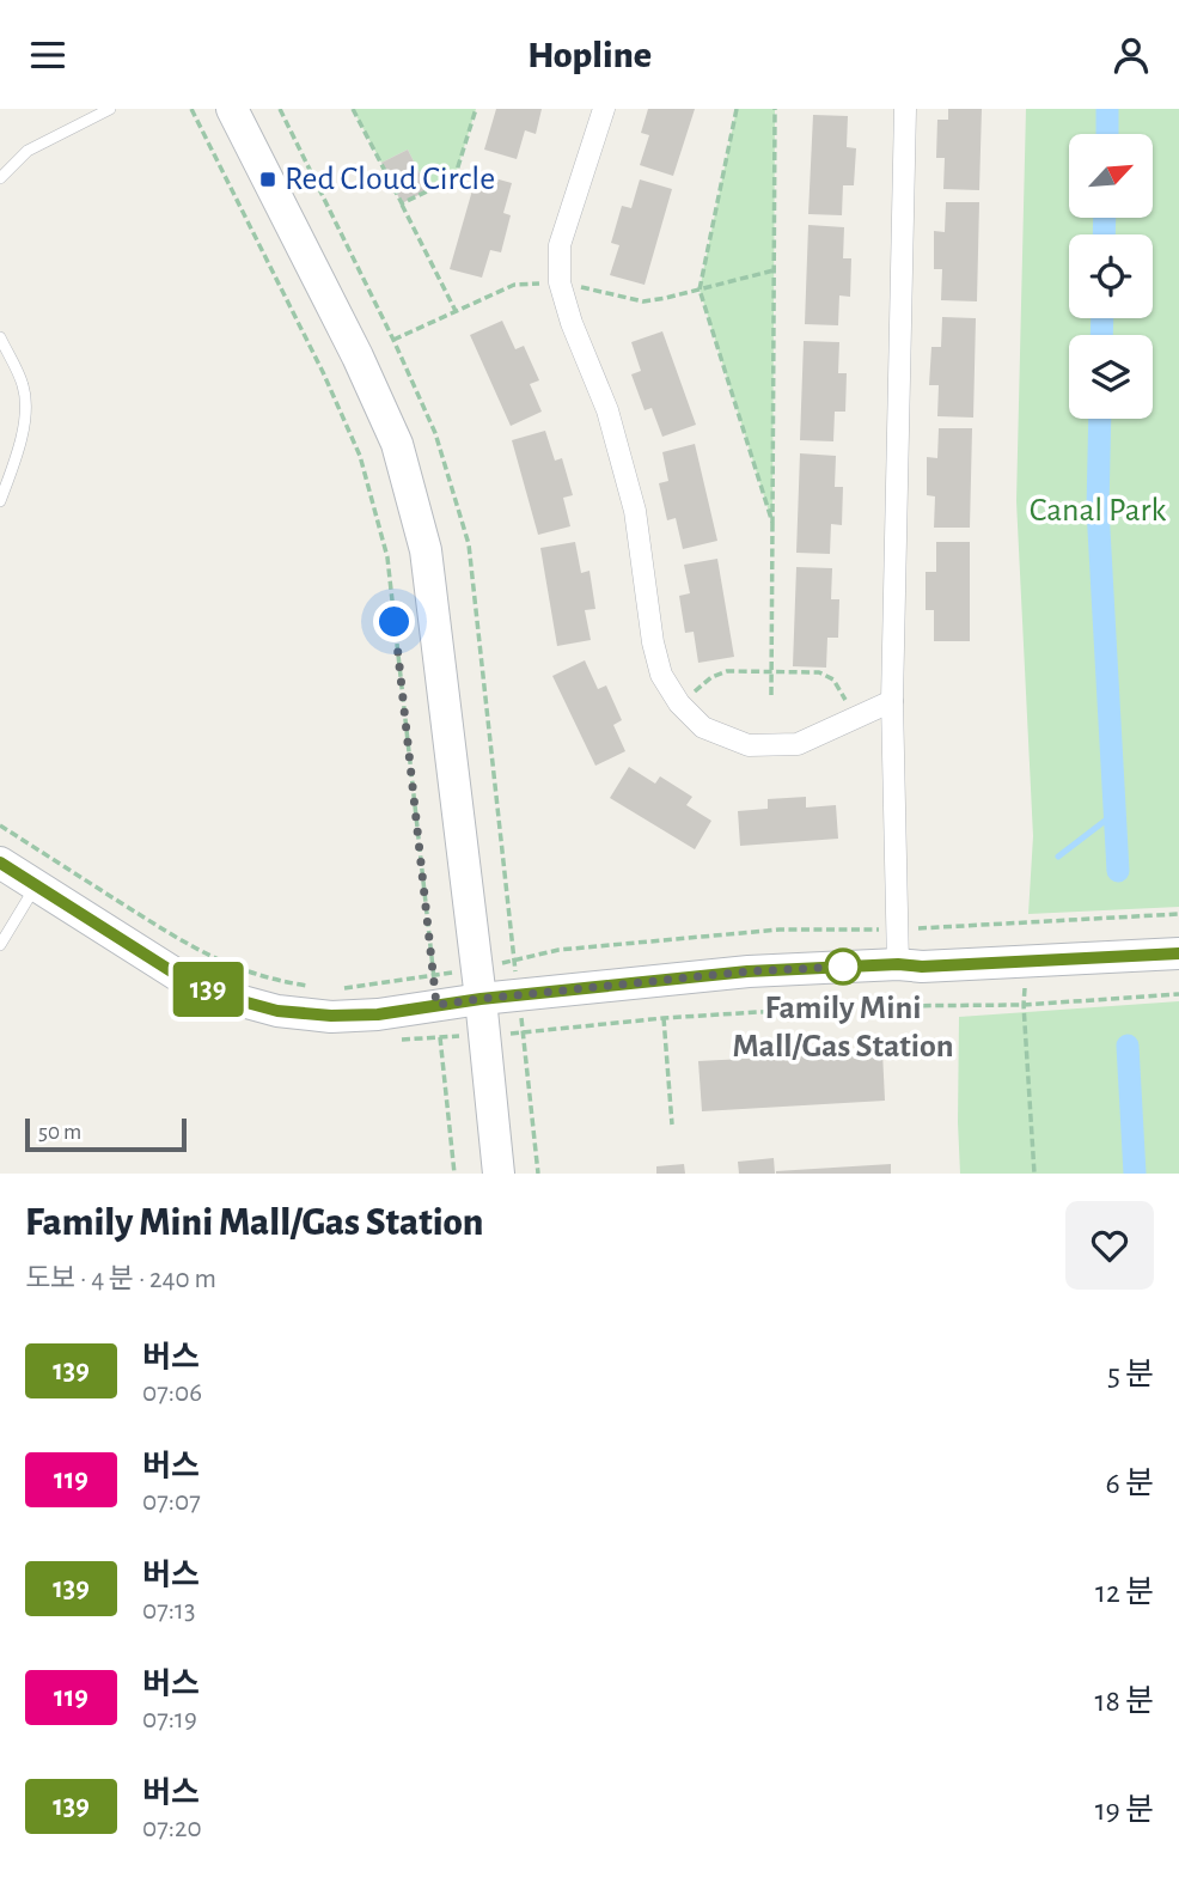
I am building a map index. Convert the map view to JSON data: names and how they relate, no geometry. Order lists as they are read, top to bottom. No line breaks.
{"parks":["Canal Park"],"places":{"transit":["Red Cloud Circle"],"other":["Family Mini Mall/Gas Station"]},"lines":["bus line 139"],"scale_bar":"50 m","north":"top right","page":{"header":"Hopline","on_map":"139","scale":"50 m","heading":["Family Mini Mall/Gas Station","도보 · 4 분 · 240 m"],"list":[{"mark":"139","name":"버스","note":"07:06","value":"5 분"},{"mark":"119","name":"버스","note":"07:07","value":"6 분"},{"mark":"139","name":"버스","note":"07:13","value":"12 분"},{"mark":"119","name":"버스","note":"07:19","value":"18 분"},{"mark":"139","name":"버스","note":"07:20","value":"19 분"}]}}
